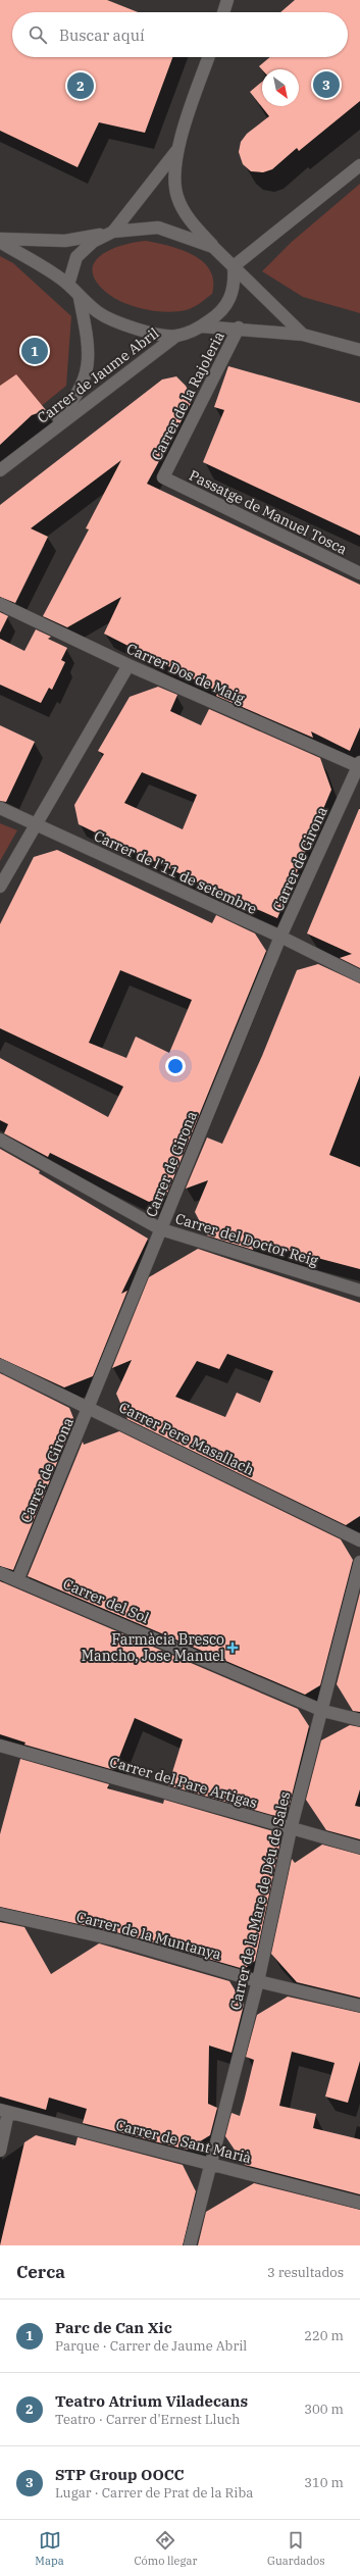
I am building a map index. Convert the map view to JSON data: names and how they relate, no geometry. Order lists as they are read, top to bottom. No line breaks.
{"streets":{"street":["Carrer de Jaume Abril","Carrer de la Rajoleria","Passatge de Manuel Tosca","Carrer Dos de Maig","Carrer de Girona","Carrer de l'11 de setembre","Carrer del Doctor Reig","Carrer Pere Masallach","Carrer del Sol","Carrer del Pare Artigas","Carrer de la Mare de Déu de Sales","Carrer de la Muntanya","Carrer de Sant Marià"]},"crossings":[["Carrer de la Rajoleria","Passatge de Manuel Tosca"],["Carrer Dos de Maig","Carrer de Girona"],["Carrer de Girona","Carrer de l'11 de setembre"],["Carrer de Girona","Carrer del Doctor Reig"],["Carrer de Girona","Carrer Pere Masallach"],["Carrer de Girona","Carrer del Sol"],["Carrer del Sol","Carrer de la Mare de Déu de Sales"],["Carrer del Pare Artigas","Carrer de la Mare de Déu de Sales"],["Carrer de la Mare de Déu de Sales","Carrer de la Muntanya"],["Carrer de la Mare de Déu de Sales","Carrer de Sant Marià"]],"places":{"health":["Farmàcia Bresco Mancho, Jose Manuel"]},"north":"bottom right","page":{"search":"Buscar aquí","pins":["3","2","1"],"heading":["Cerca","3 resultados"],"list":[{"mark":"1","name":"Parc de Can Xic","note":"Parque · Carrer de Jaume Abril","value":"220 m"},{"mark":"2","name":"Teatro Atrium Viladecans","note":"Teatro · Carrer d'Ernest Lluch","value":"300 m"},{"mark":"3","name":"STP Group OOCC","note":"Lugar · Carrer de Prat de la Riba","value":"310 m"}],"nav":["Mapa","Cómo llegar","Guardados"]}}
